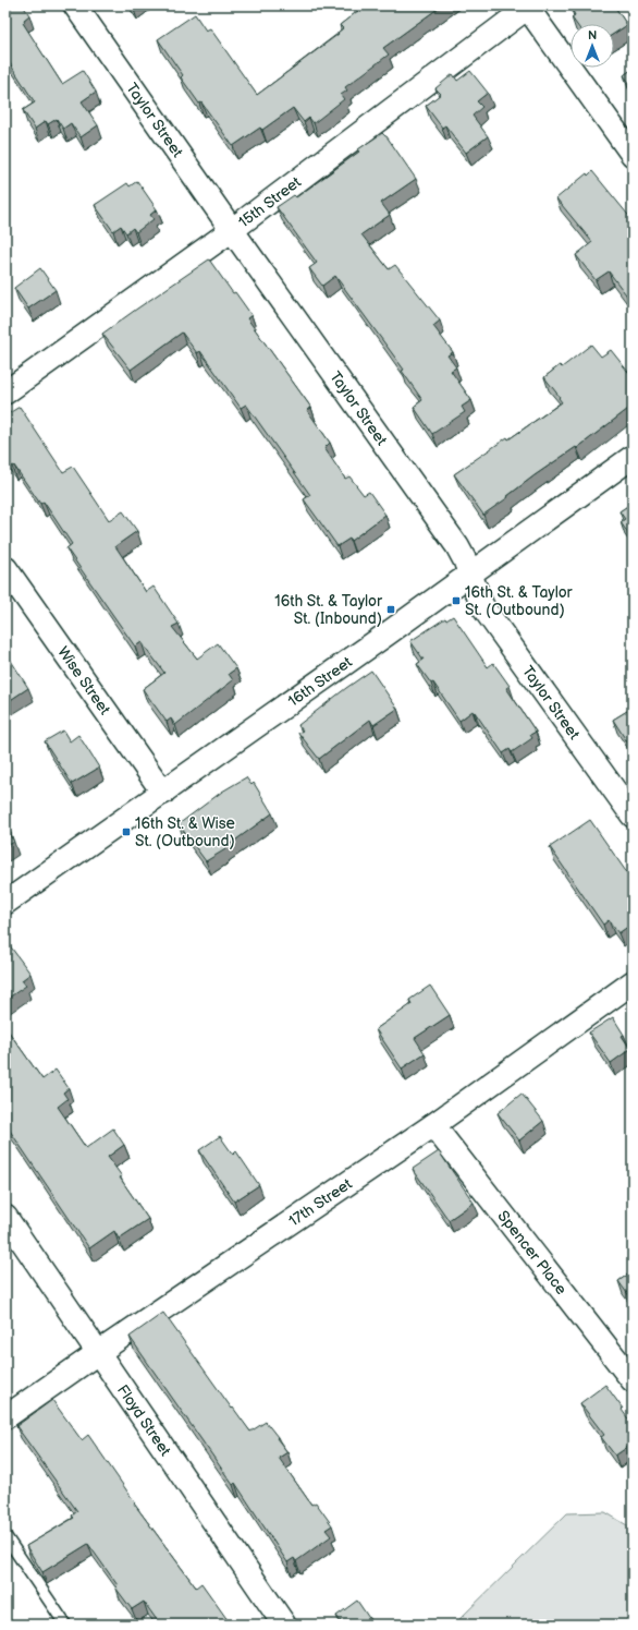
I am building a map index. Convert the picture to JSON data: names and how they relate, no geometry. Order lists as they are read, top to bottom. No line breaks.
{"streets":{"street":["Taylor Street","15th Street","Wise Street","16th Street","17th Street","Spencer Place","Floyd Street"]},"crossings":[["Taylor Street","15th Street"],["Taylor Street","16th Street"],["Wise Street","16th Street"],["17th Street","Spencer Place"],["17th Street","Floyd Street"]],"places":{"transit":["16th St. & Taylor St. (Outbound)","16th St. & Taylor St. (Inbound)","16th St. & Wise St. (Outbound)"]},"north":"top"}
